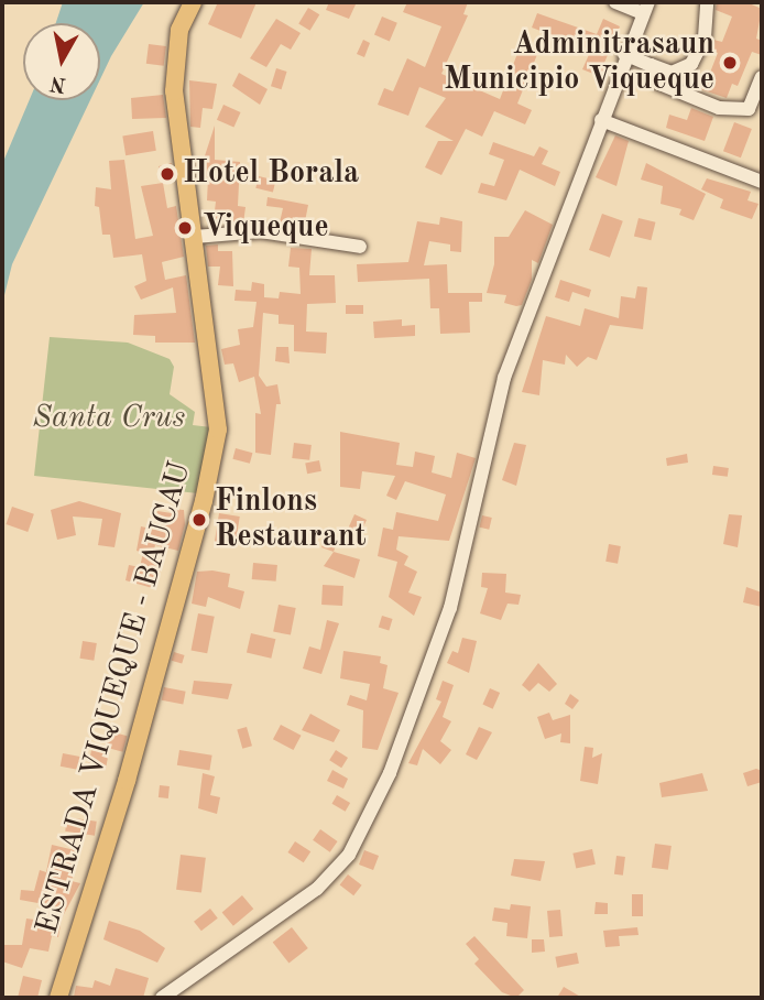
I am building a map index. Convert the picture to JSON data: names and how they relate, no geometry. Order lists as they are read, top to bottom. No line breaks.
{"streets":{"main road":["ESTRADA VIQUEQUE - BAUCAU"]},"parks":["Santa Crus"],"places":["Adminitrasaun Municipio Viqueque","Hotel Borala","Viqueque","Finlons Restaurant"],"north":"bottom"}
